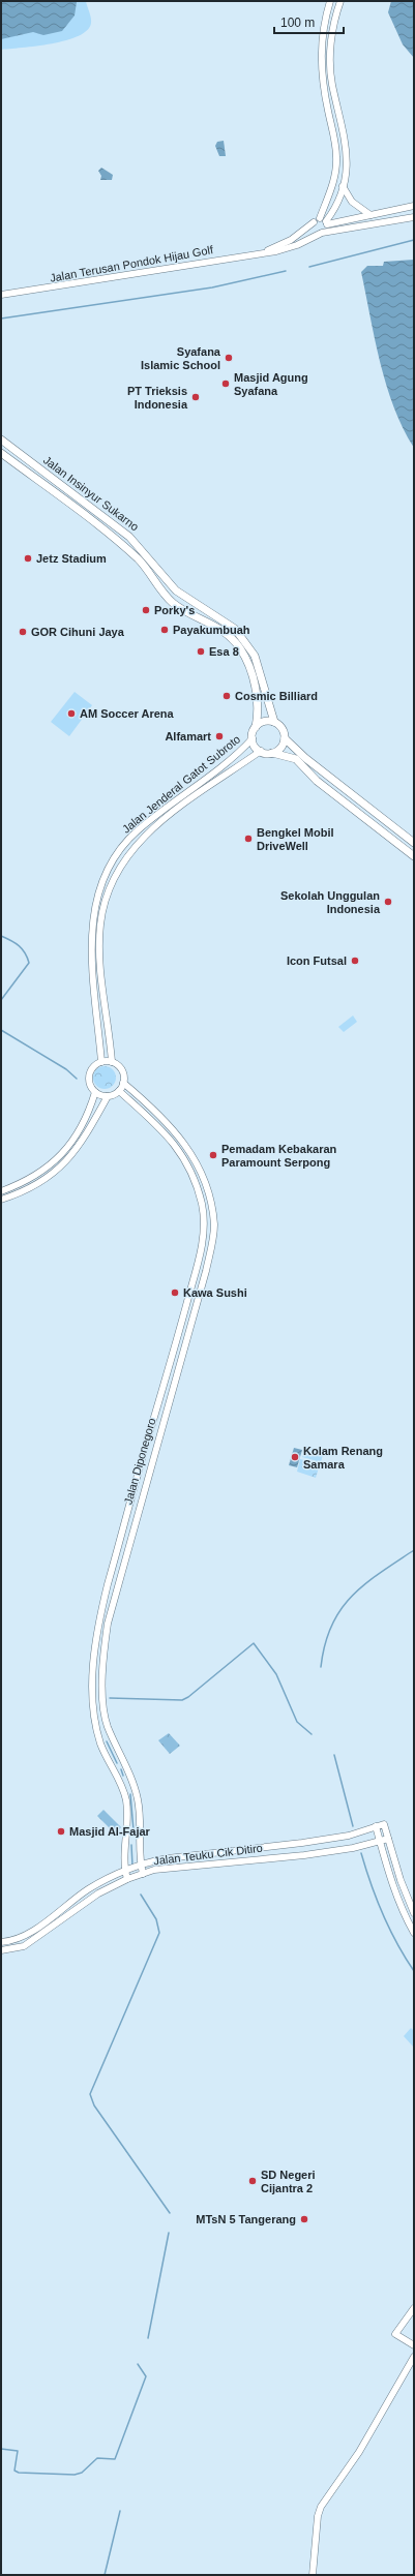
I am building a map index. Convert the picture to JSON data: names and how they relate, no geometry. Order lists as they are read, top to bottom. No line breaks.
{"streets":{"main road":["Jalan Insinyur Sukarno"],"street":["Jalan Terusan Pondok Hijau Golf","Jalan Jenderal Gatot Subroto","Jalan Diponegoro","Jalan Teuku Cik Ditiro"]},"crossings":[["Jalan Insinyur Sukarno","Jalan Jenderal Gatot Subroto"],["Jalan Jenderal Gatot Subroto","Jalan Diponegoro"],["Jalan Diponegoro","Jalan Teuku Cik Ditiro"]],"places":["Syafana Islamic School","Masjid Agung Syafana","PT Trieksis Indonesia","Jetz Stadium","Porky's","Payakumbuah","GOR Cihuni Jaya","Esa 8","Cosmic Billiard","AM Soccer Arena","Alfamart","Bengkel Mobil DriveWell","Sekolah Unggulan Indonesia","Icon Futsal","Pemadam Kebakaran Paramount Serpong","Kawa Sushi","Kolam Renang Samara","Masjid Al-Fajar","SD Negeri Cijantra 2","MTsN 5 Tangerang"],"scale_bar":"100 m"}
